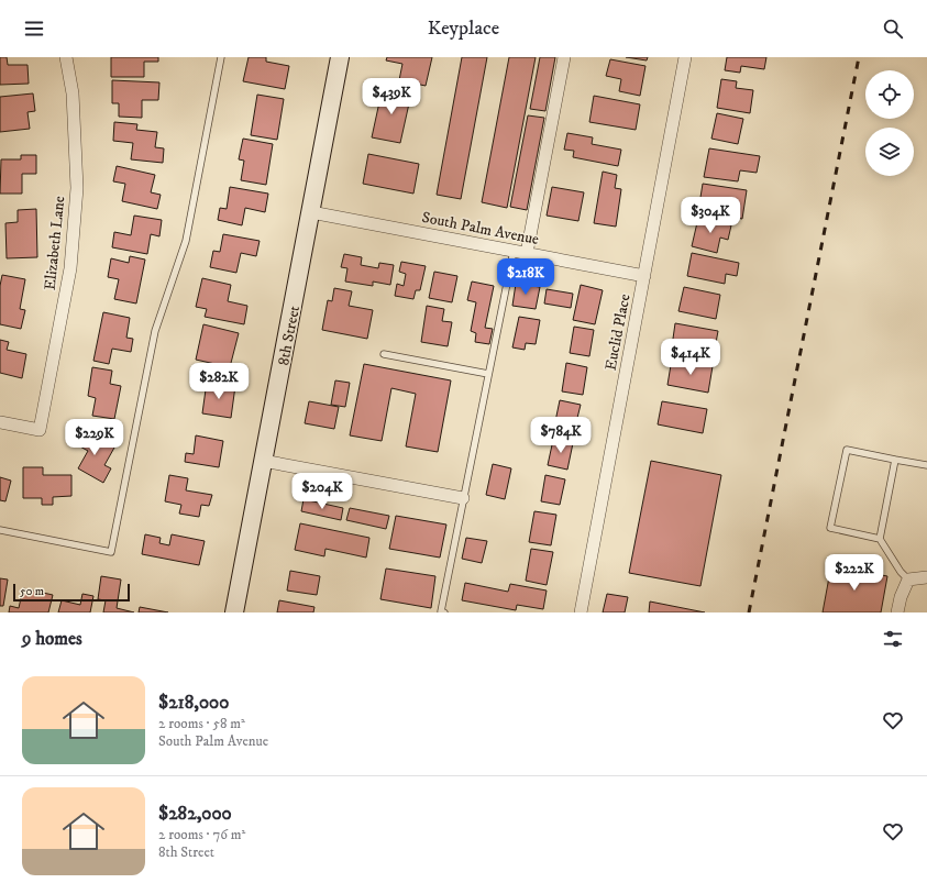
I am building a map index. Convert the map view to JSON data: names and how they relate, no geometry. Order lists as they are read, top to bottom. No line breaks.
{"streets":{"street":["South Palm Avenue","Elizabeth Lane","Euclid Place","8th Street"]},"crossings":[["South Palm Avenue","Euclid Place"],["South Palm Avenue","8th Street"]],"scale_bar":"50 m","page":{"header":"Keyplace","price":["$439K","$304K","$218K","$414K","$282K","$784K","$229K","$204K","$222K"],"scale":"50 m","heading":"9 homes","list":[{"name":"$218,000","note":"2 rooms · 58 m² · South Palm Avenue"},{"name":"$282,000","note":"2 rooms · 76 m² · 8th Street"}]}}
